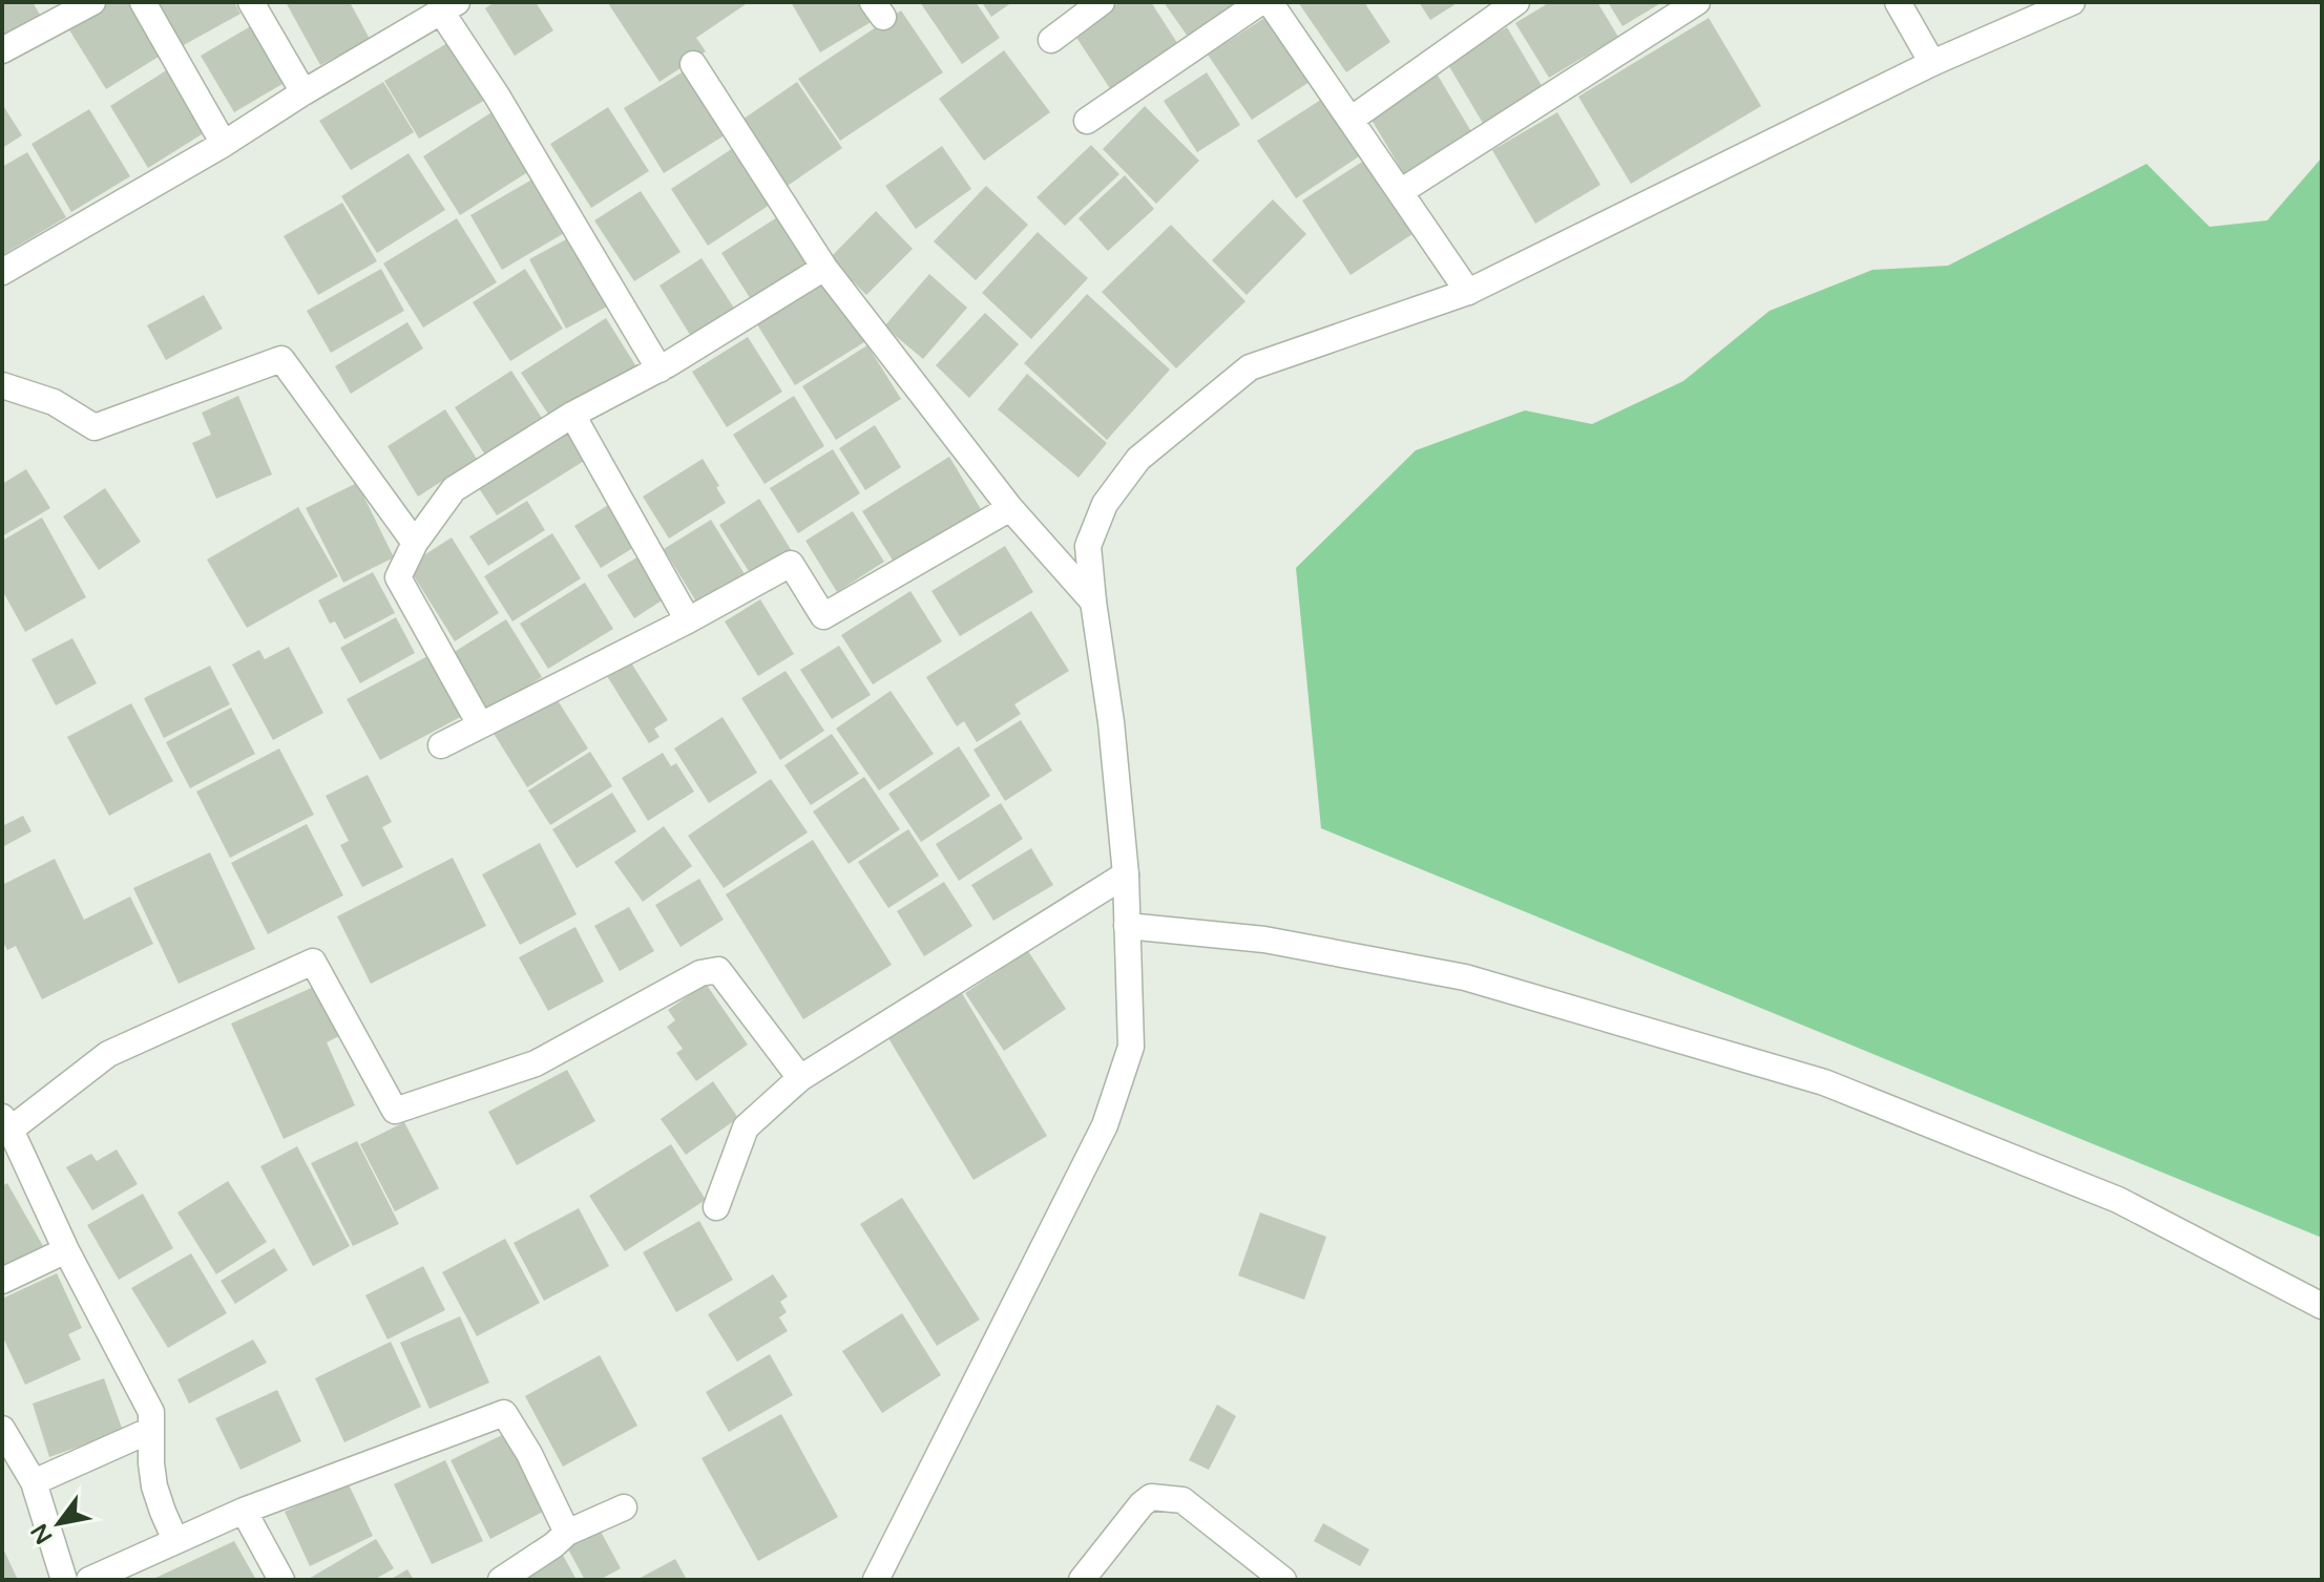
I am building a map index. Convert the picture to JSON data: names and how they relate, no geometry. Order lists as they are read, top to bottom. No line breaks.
{"north":"bottom left"}
